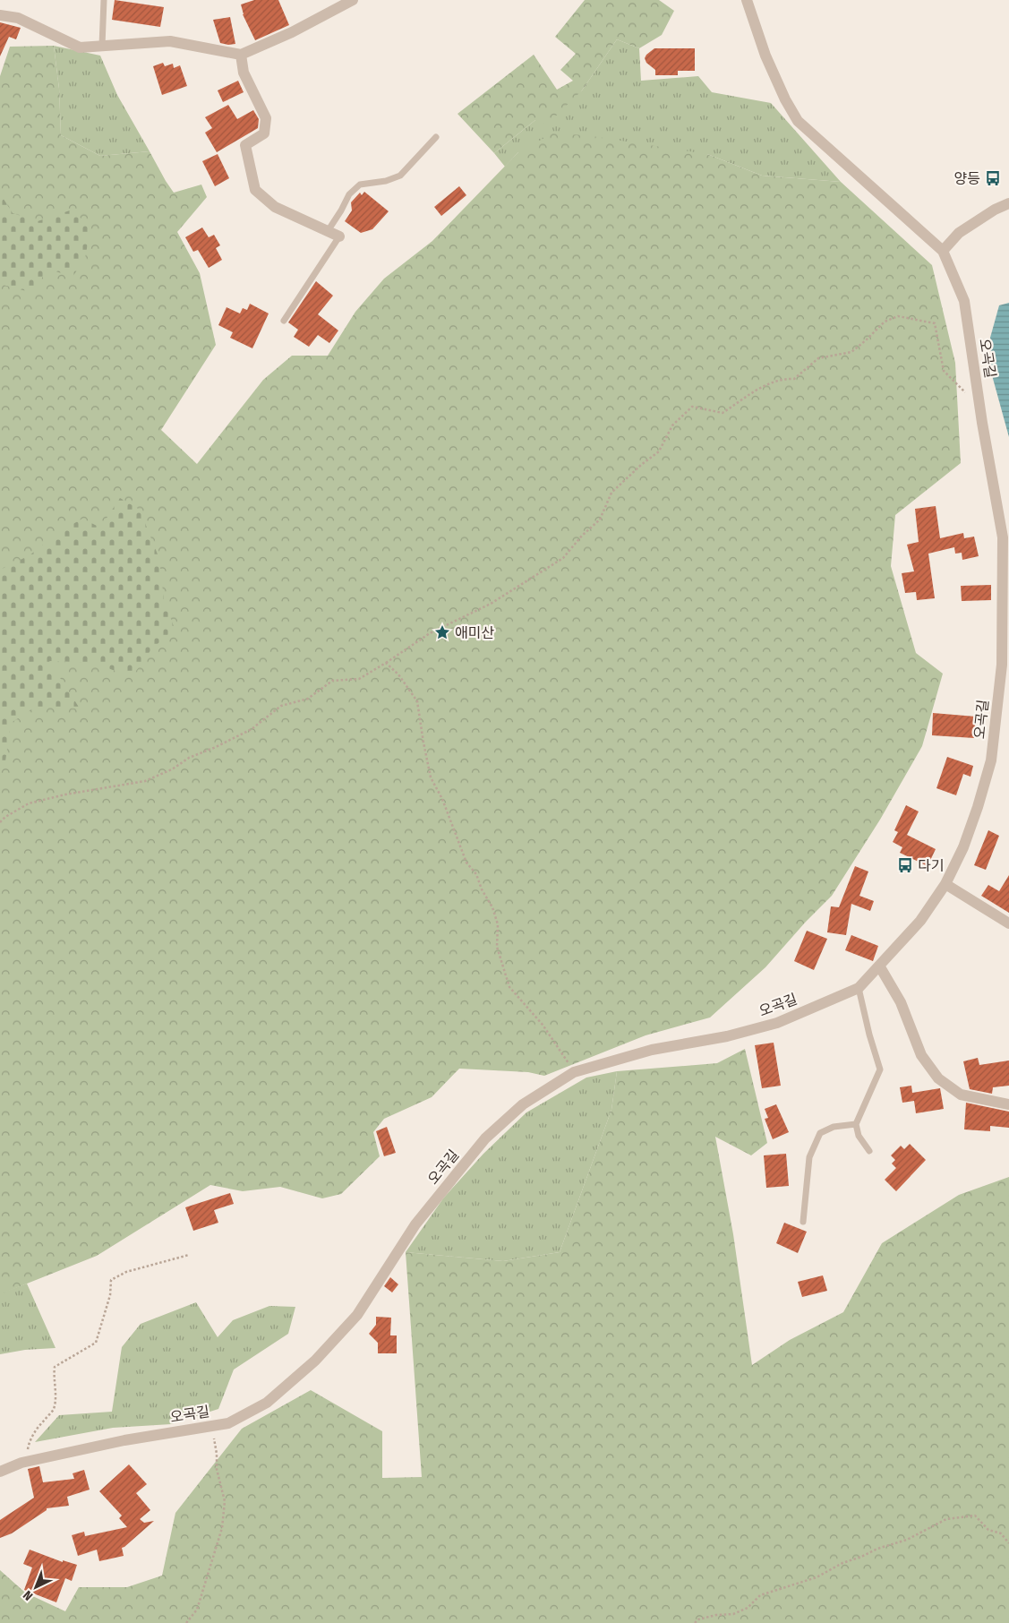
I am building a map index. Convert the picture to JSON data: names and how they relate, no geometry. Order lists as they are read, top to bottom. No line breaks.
{"streets":{"street":["오곡길"]},"places":{"bus stop":["양등","다기"],"place":["애미산"]},"north":"bottom left"}
